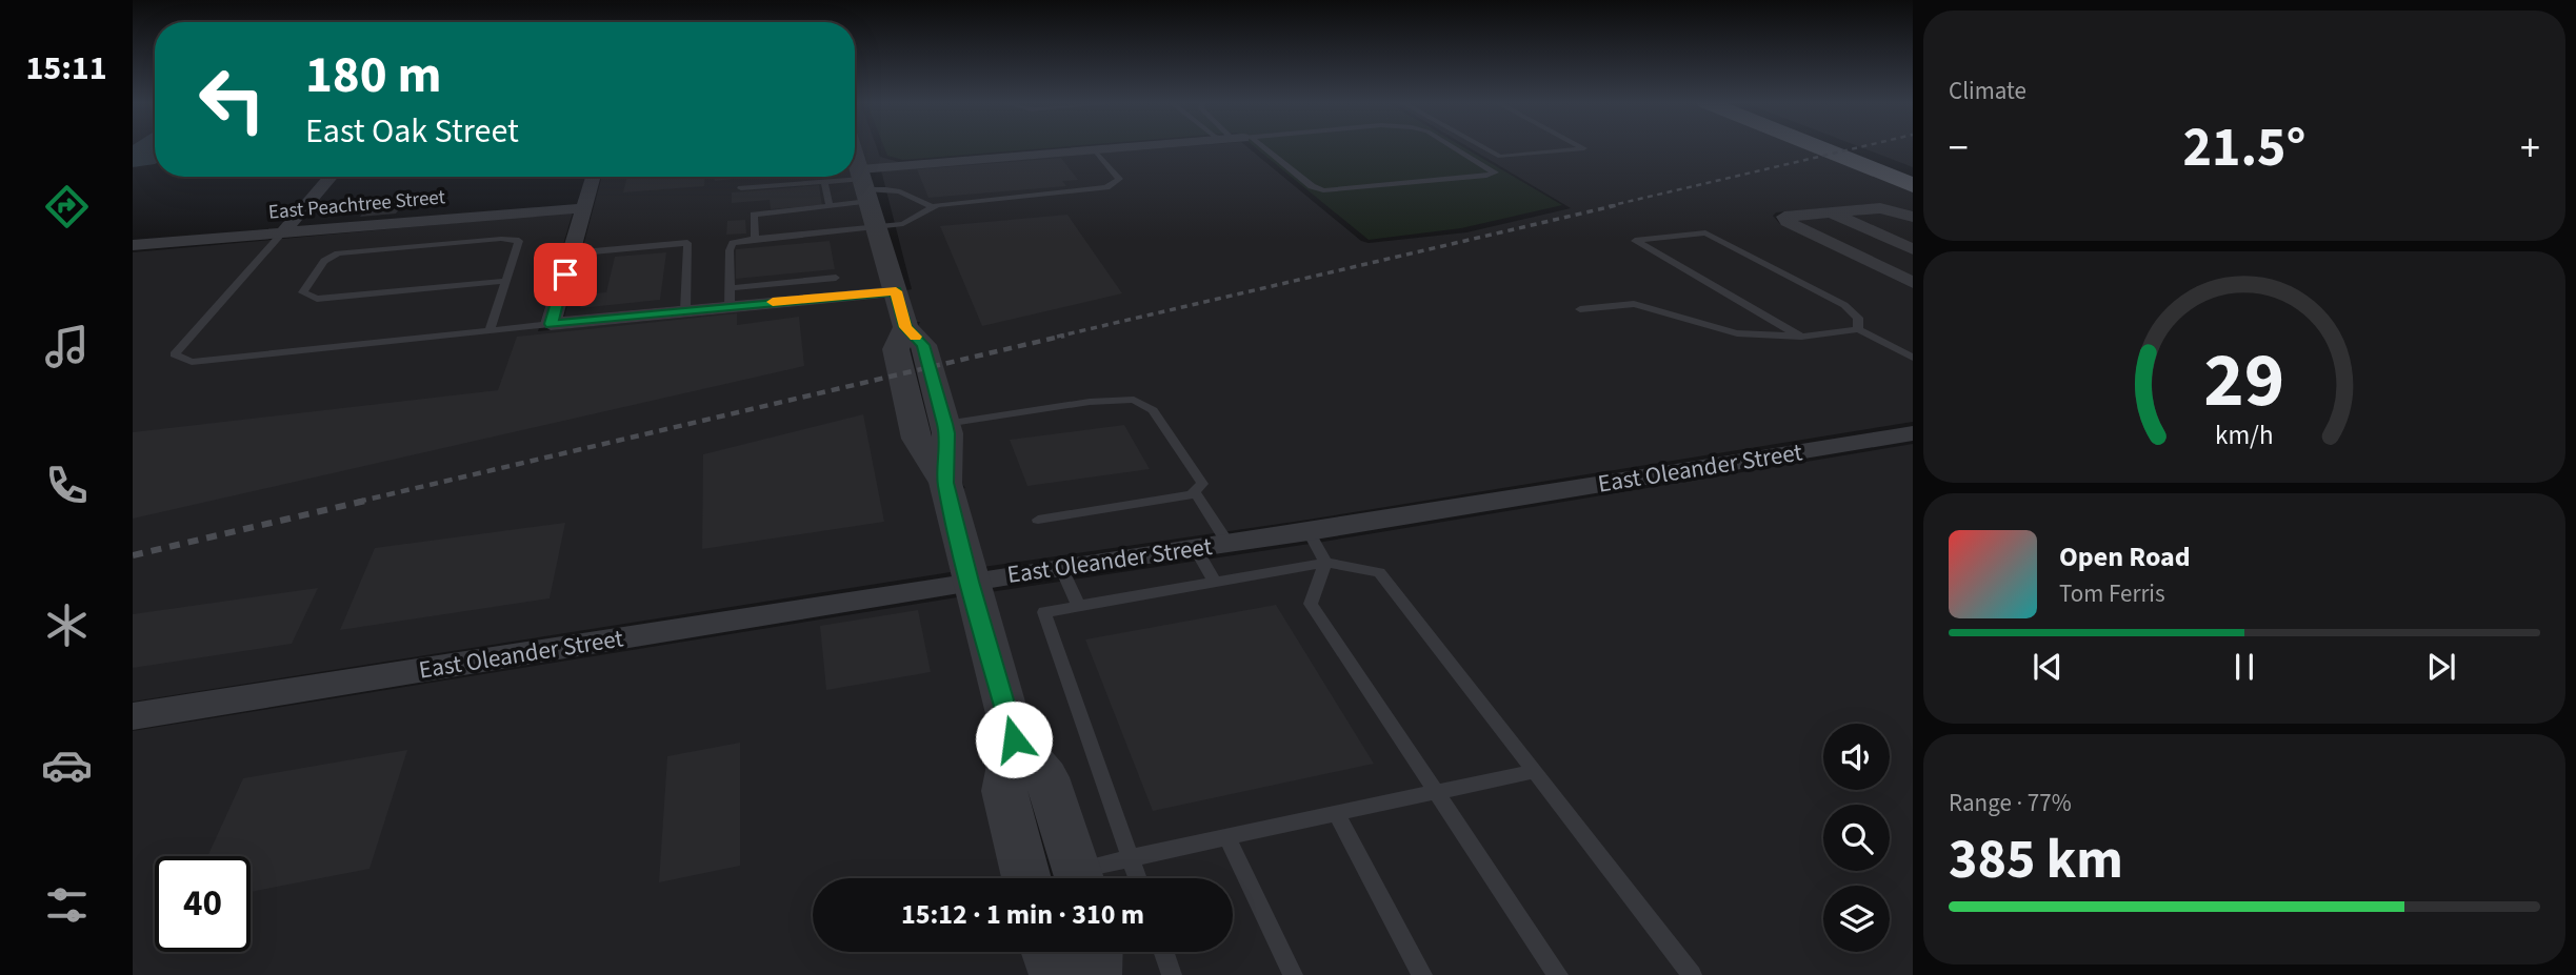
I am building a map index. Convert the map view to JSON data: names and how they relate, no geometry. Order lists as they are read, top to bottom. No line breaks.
{"streets":{"street":["East Peachtree Street","East Oleander Street"]},"page":{"tabs":"15:11","tile":["Climate",["Range · 77%","385 km"]],"turn":["180 m","East Oak Street"],"heat":["−","21.5°","+"],"song":["Open Road","Tom Ferris"],"limit":"40","trip":"15:12 · 1 min · 310 m","gauge":["29","km/h"]}}
